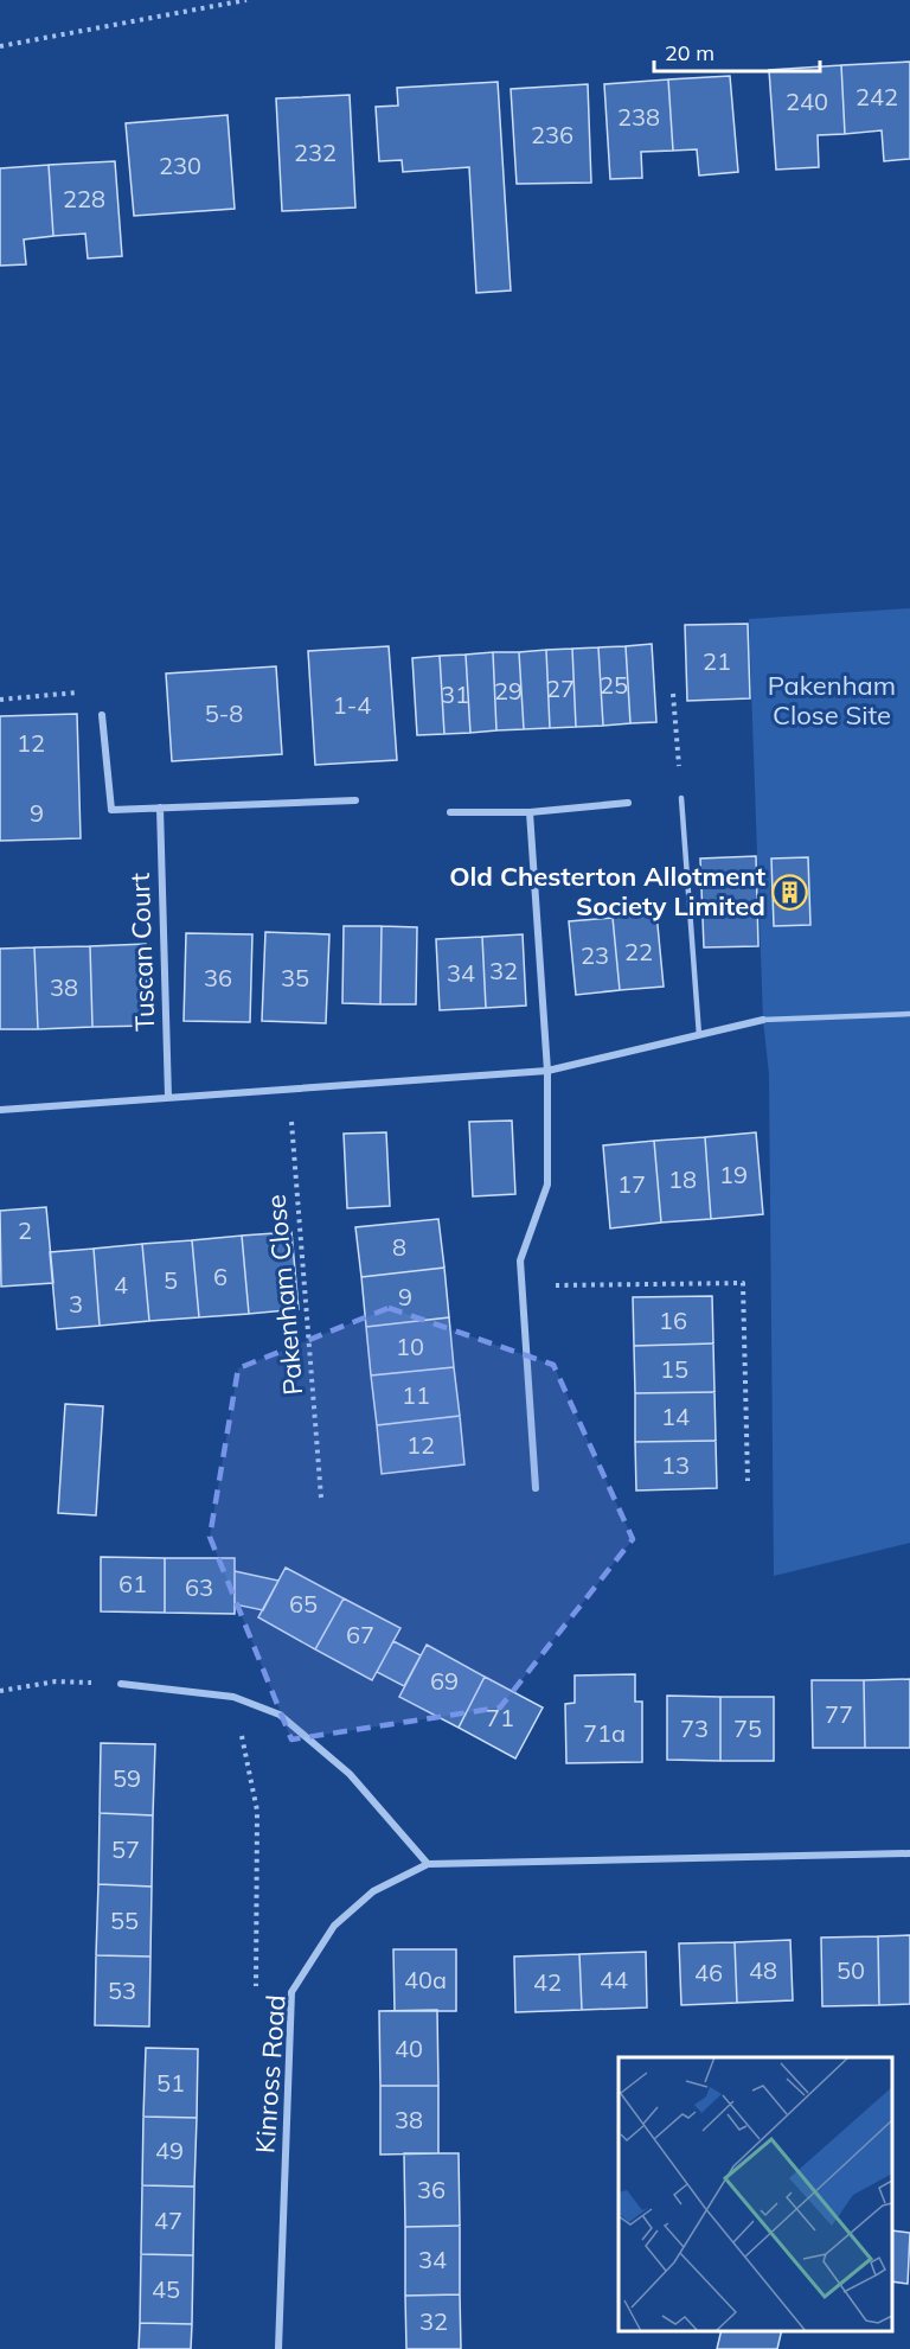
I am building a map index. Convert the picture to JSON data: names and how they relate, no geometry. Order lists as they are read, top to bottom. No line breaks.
{"streets":{"street":["Tuscan Court","Kinross Road"],"path":["Pakenham Close"]},"parks":["Pakenham Close Site"],"places":{"building":["Old Chesterton Allotment Society Limited"]},"house_numbers":["242","240","238","236","232","230","228","21","25","27","29","31","1-4","5-8","12","9","22","23","32","34","36","35","38","19","18","17","2","8","6","5","4","9","3","16","10","15","11","14","12","13","61","63","65","67","69","77","71","73","75","71a","59","57","55","48","50","46","40a","44","42","53","40","51","38","49","36","47","34","45","32"],"scale_bar":"20 m"}
